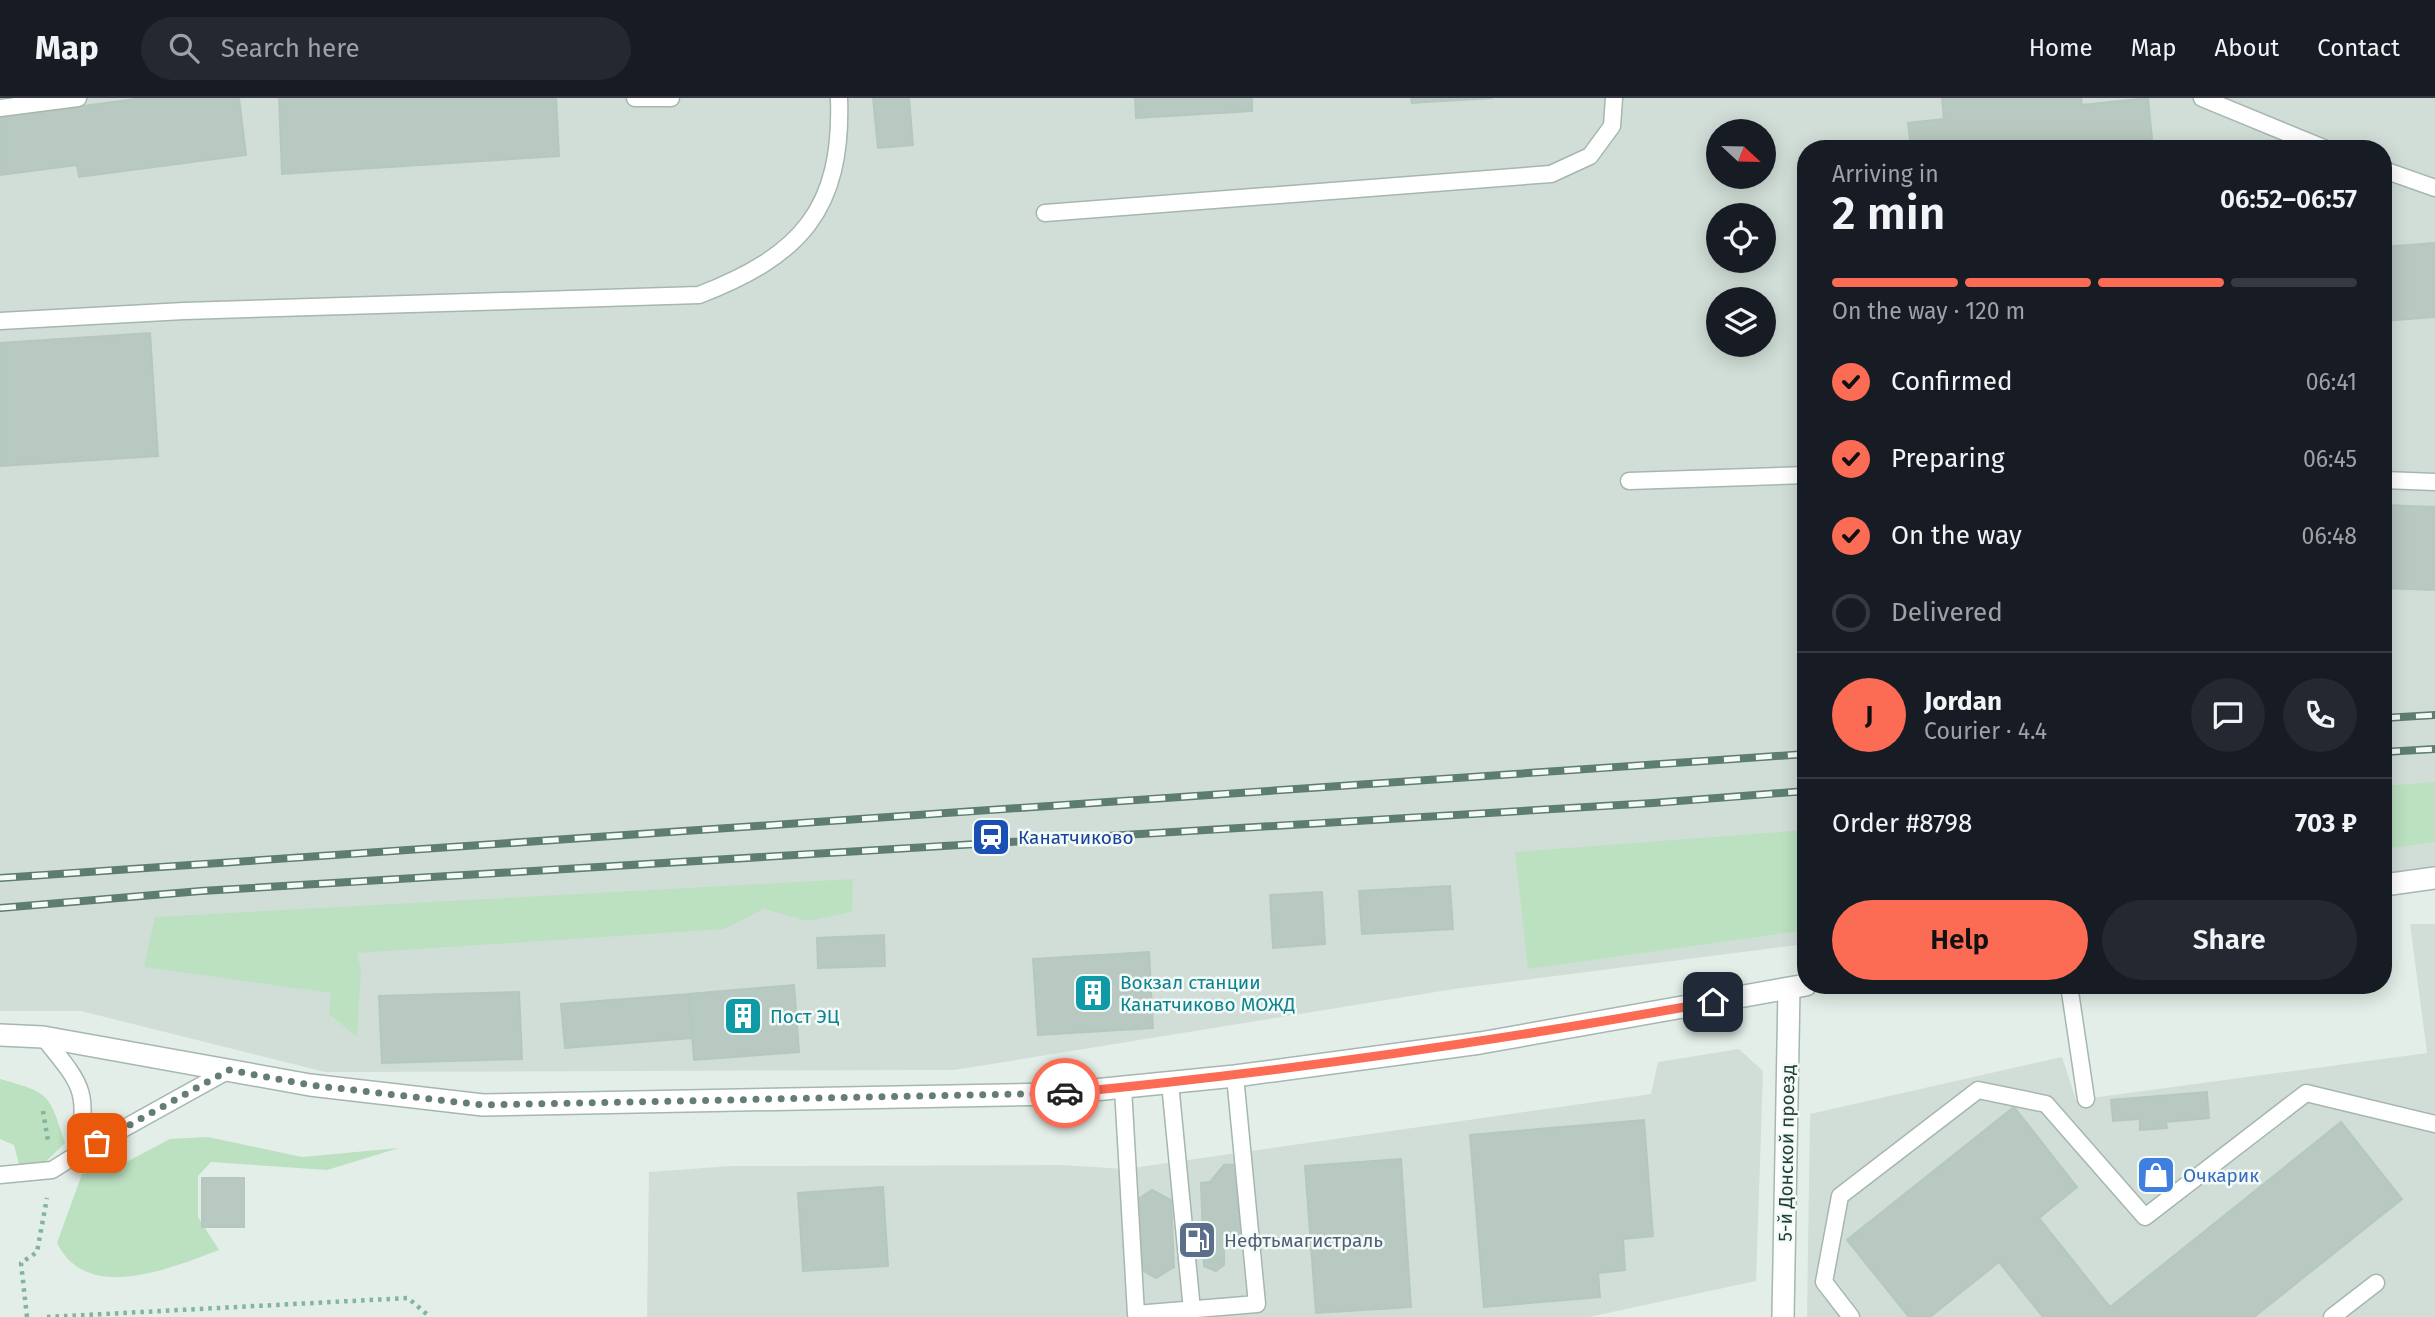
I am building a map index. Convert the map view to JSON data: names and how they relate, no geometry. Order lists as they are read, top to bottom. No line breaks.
{"streets":{"street":["5-й Донской проезд"]},"places":{"station":["Канатчиково"],"building":["Вокзал станции Канатчиково МОЖД","Пост ЭЦ"],"shop":["Очкарик"],"fuel station":["Нефтьмагистраль"]},"north":"right","page":{"header":"Map","search":"Search here","nav":["Home","Map","About","Contact"],"heading":["2 min","Arriving in","06:52–06:57"],"panel":["Jordan","Courier · 4.4","Order #8798","703 ₽"],"bar":"On the way · 120 m","list":[["Confirmed","06:41"],["Preparing","06:45"],["On the way","06:48"],"Delivered"],"round":"J","buttons":["Help","Share"]}}
